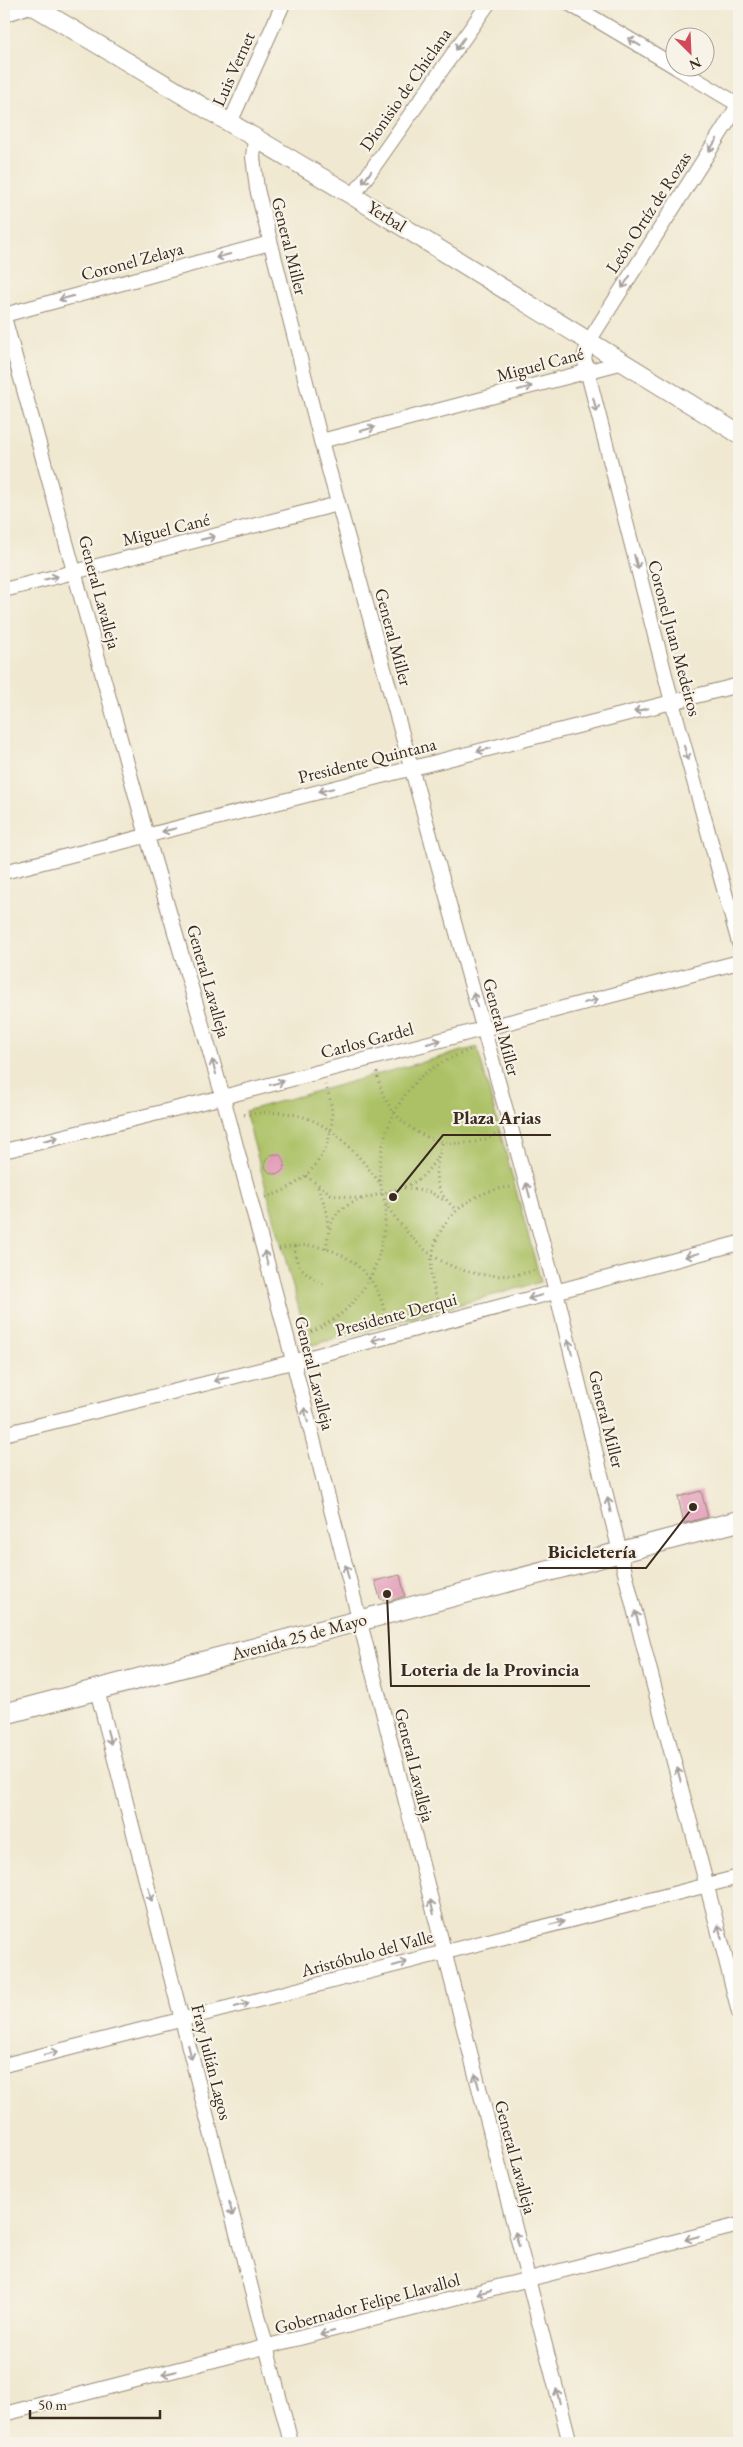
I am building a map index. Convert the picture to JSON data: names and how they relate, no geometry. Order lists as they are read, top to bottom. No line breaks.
{"streets":{"main road":["Avenida 25 de Mayo"],"street":["Luis Vernet","Dionisio de Chiclana","León Ortíz de Rozas","Yerbal","General Miller","Coronel Zelaya","Miguel Cané","General Lavalleja","Coronel Juan Medeiros","Presidente Quintana","Carlos Gardel","Presidente Derqui","Aristóbulo del Valle","Fray Julián Lagos","Gobernador Felipe Llavallol"]},"crossings":[["Luis Vernet","Yerbal"],["Dionisio de Chiclana","Yerbal"],["León Ortíz de Rozas","Yerbal"],["León Ortíz de Rozas","Coronel Juan Medeiros"],["Yerbal","General Miller"],["Yerbal","Miguel Cané"],["Yerbal","Coronel Juan Medeiros"],["General Miller","Coronel Zelaya"],["General Miller","Miguel Cané"],["General Miller","Presidente Quintana"],["General Miller","Carlos Gardel"],["General Miller","Presidente Derqui"],["General Miller","Avenida 25 de Mayo"],["General Miller","Aristóbulo del Valle"],["Coronel Zelaya","General Lavalleja"],["Miguel Cané","General Lavalleja"],["Miguel Cané","Coronel Juan Medeiros"],["General Lavalleja","Presidente Quintana"],["General Lavalleja","Carlos Gardel"],["General Lavalleja","Presidente Derqui"],["General Lavalleja","Avenida 25 de Mayo"],["General Lavalleja","Aristóbulo del Valle"],["General Lavalleja","Gobernador Felipe Llavallol"],["Coronel Juan Medeiros","Presidente Quintana"],["Avenida 25 de Mayo","Fray Julián Lagos"],["Aristóbulo del Valle","Fray Julián Lagos"],["Fray Julián Lagos","Gobernador Felipe Llavallol"]],"one_way":["Dionisio de Chiclana","León Ortíz de Rozas","General Miller","Coronel Zelaya","Miguel Cané","General Lavalleja","Coronel Juan Medeiros","Presidente Quintana","Carlos Gardel","Presidente Derqui","Aristóbulo del Valle","Fray Julián Lagos","Gobernador Felipe Llavallol"],"places":["Plaza Arias","Bicicletería","Loteria de la Provincia"],"scale_bar":"50 m","north":"bottom right"}
